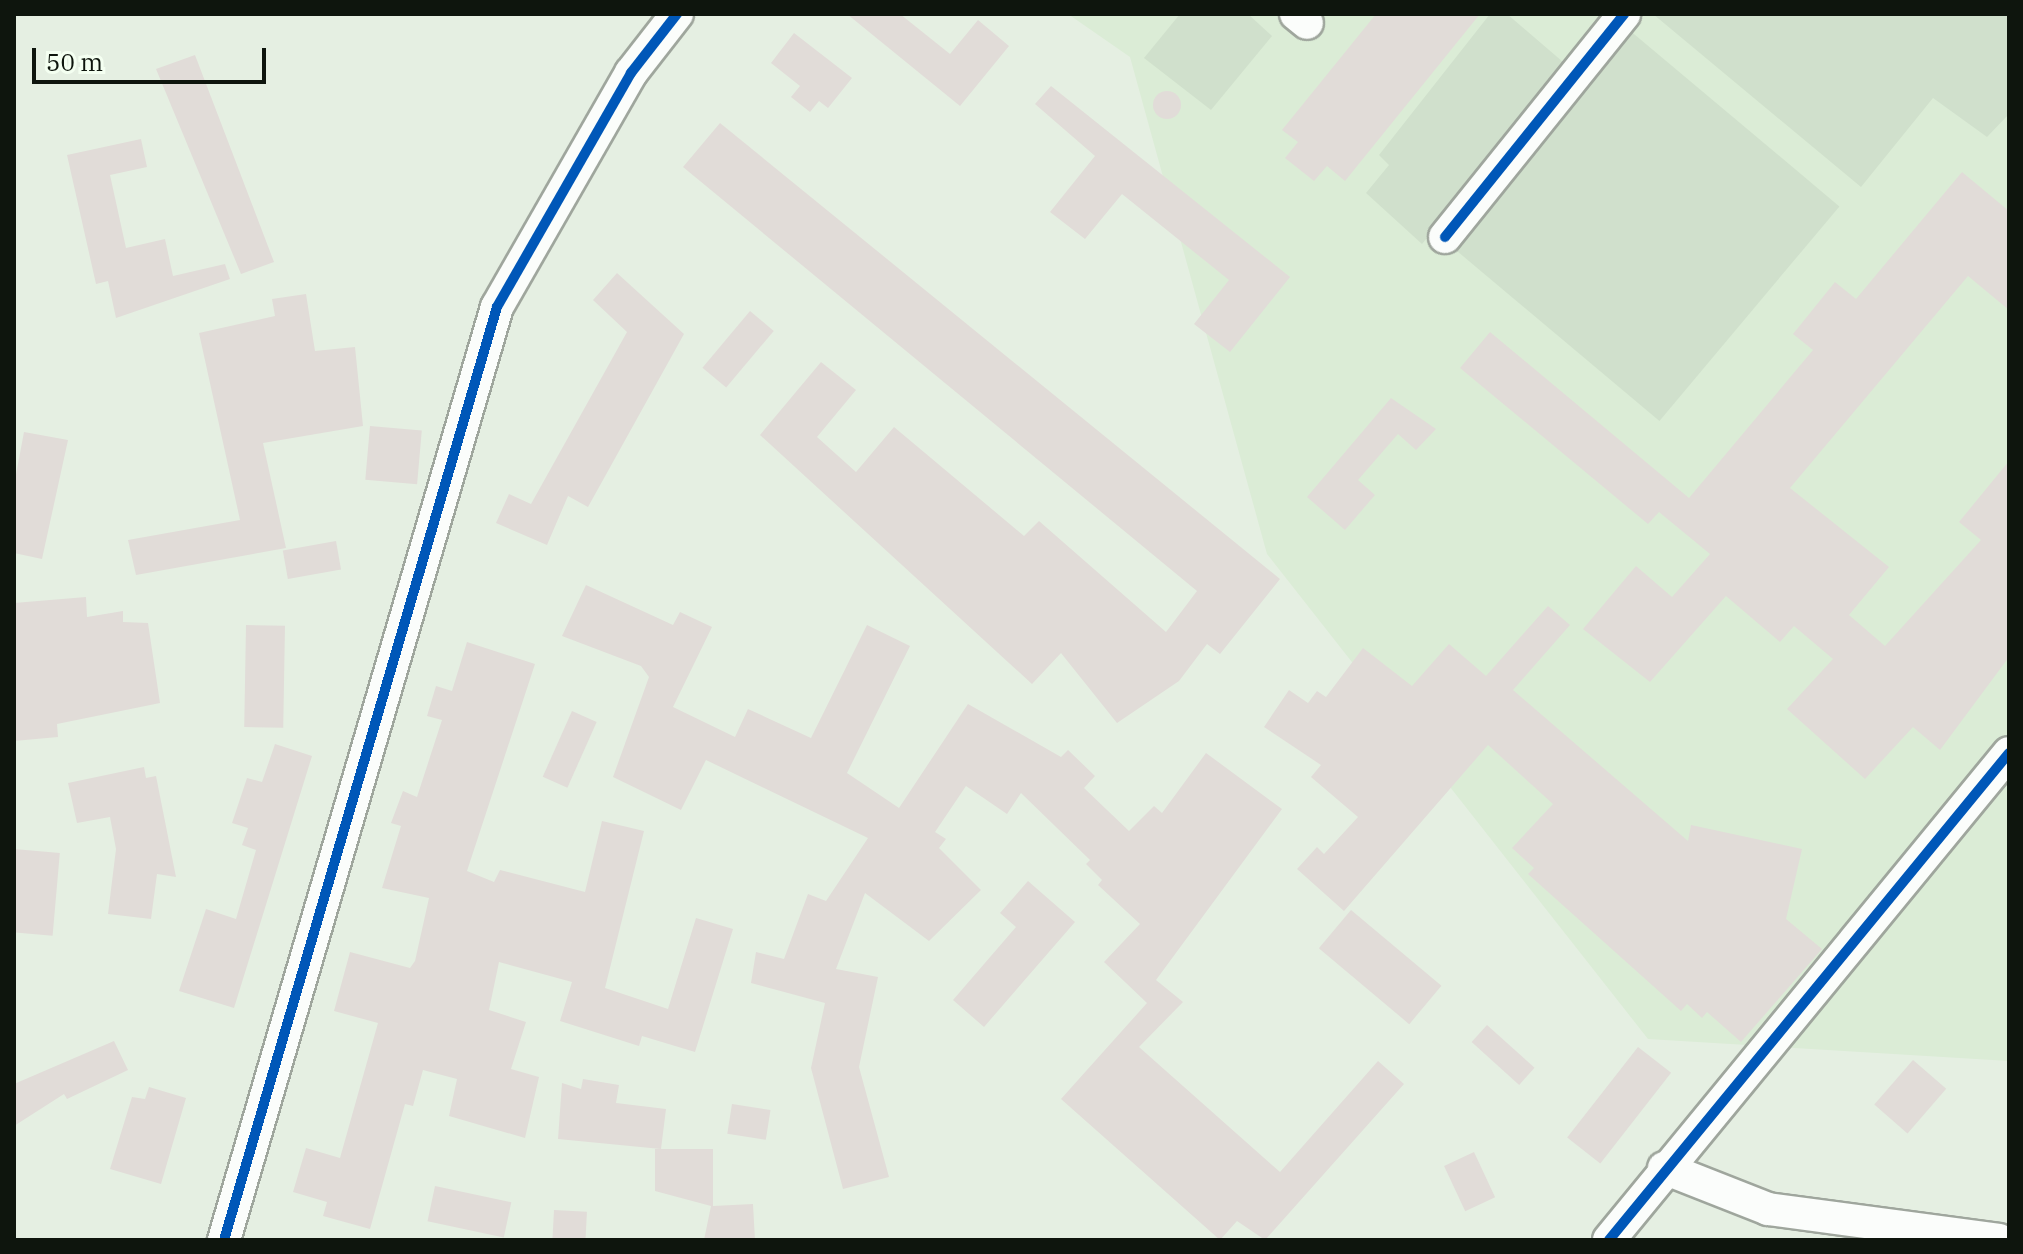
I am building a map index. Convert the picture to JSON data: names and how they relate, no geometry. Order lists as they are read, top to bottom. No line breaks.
{"scale_bar":"50 m"}
